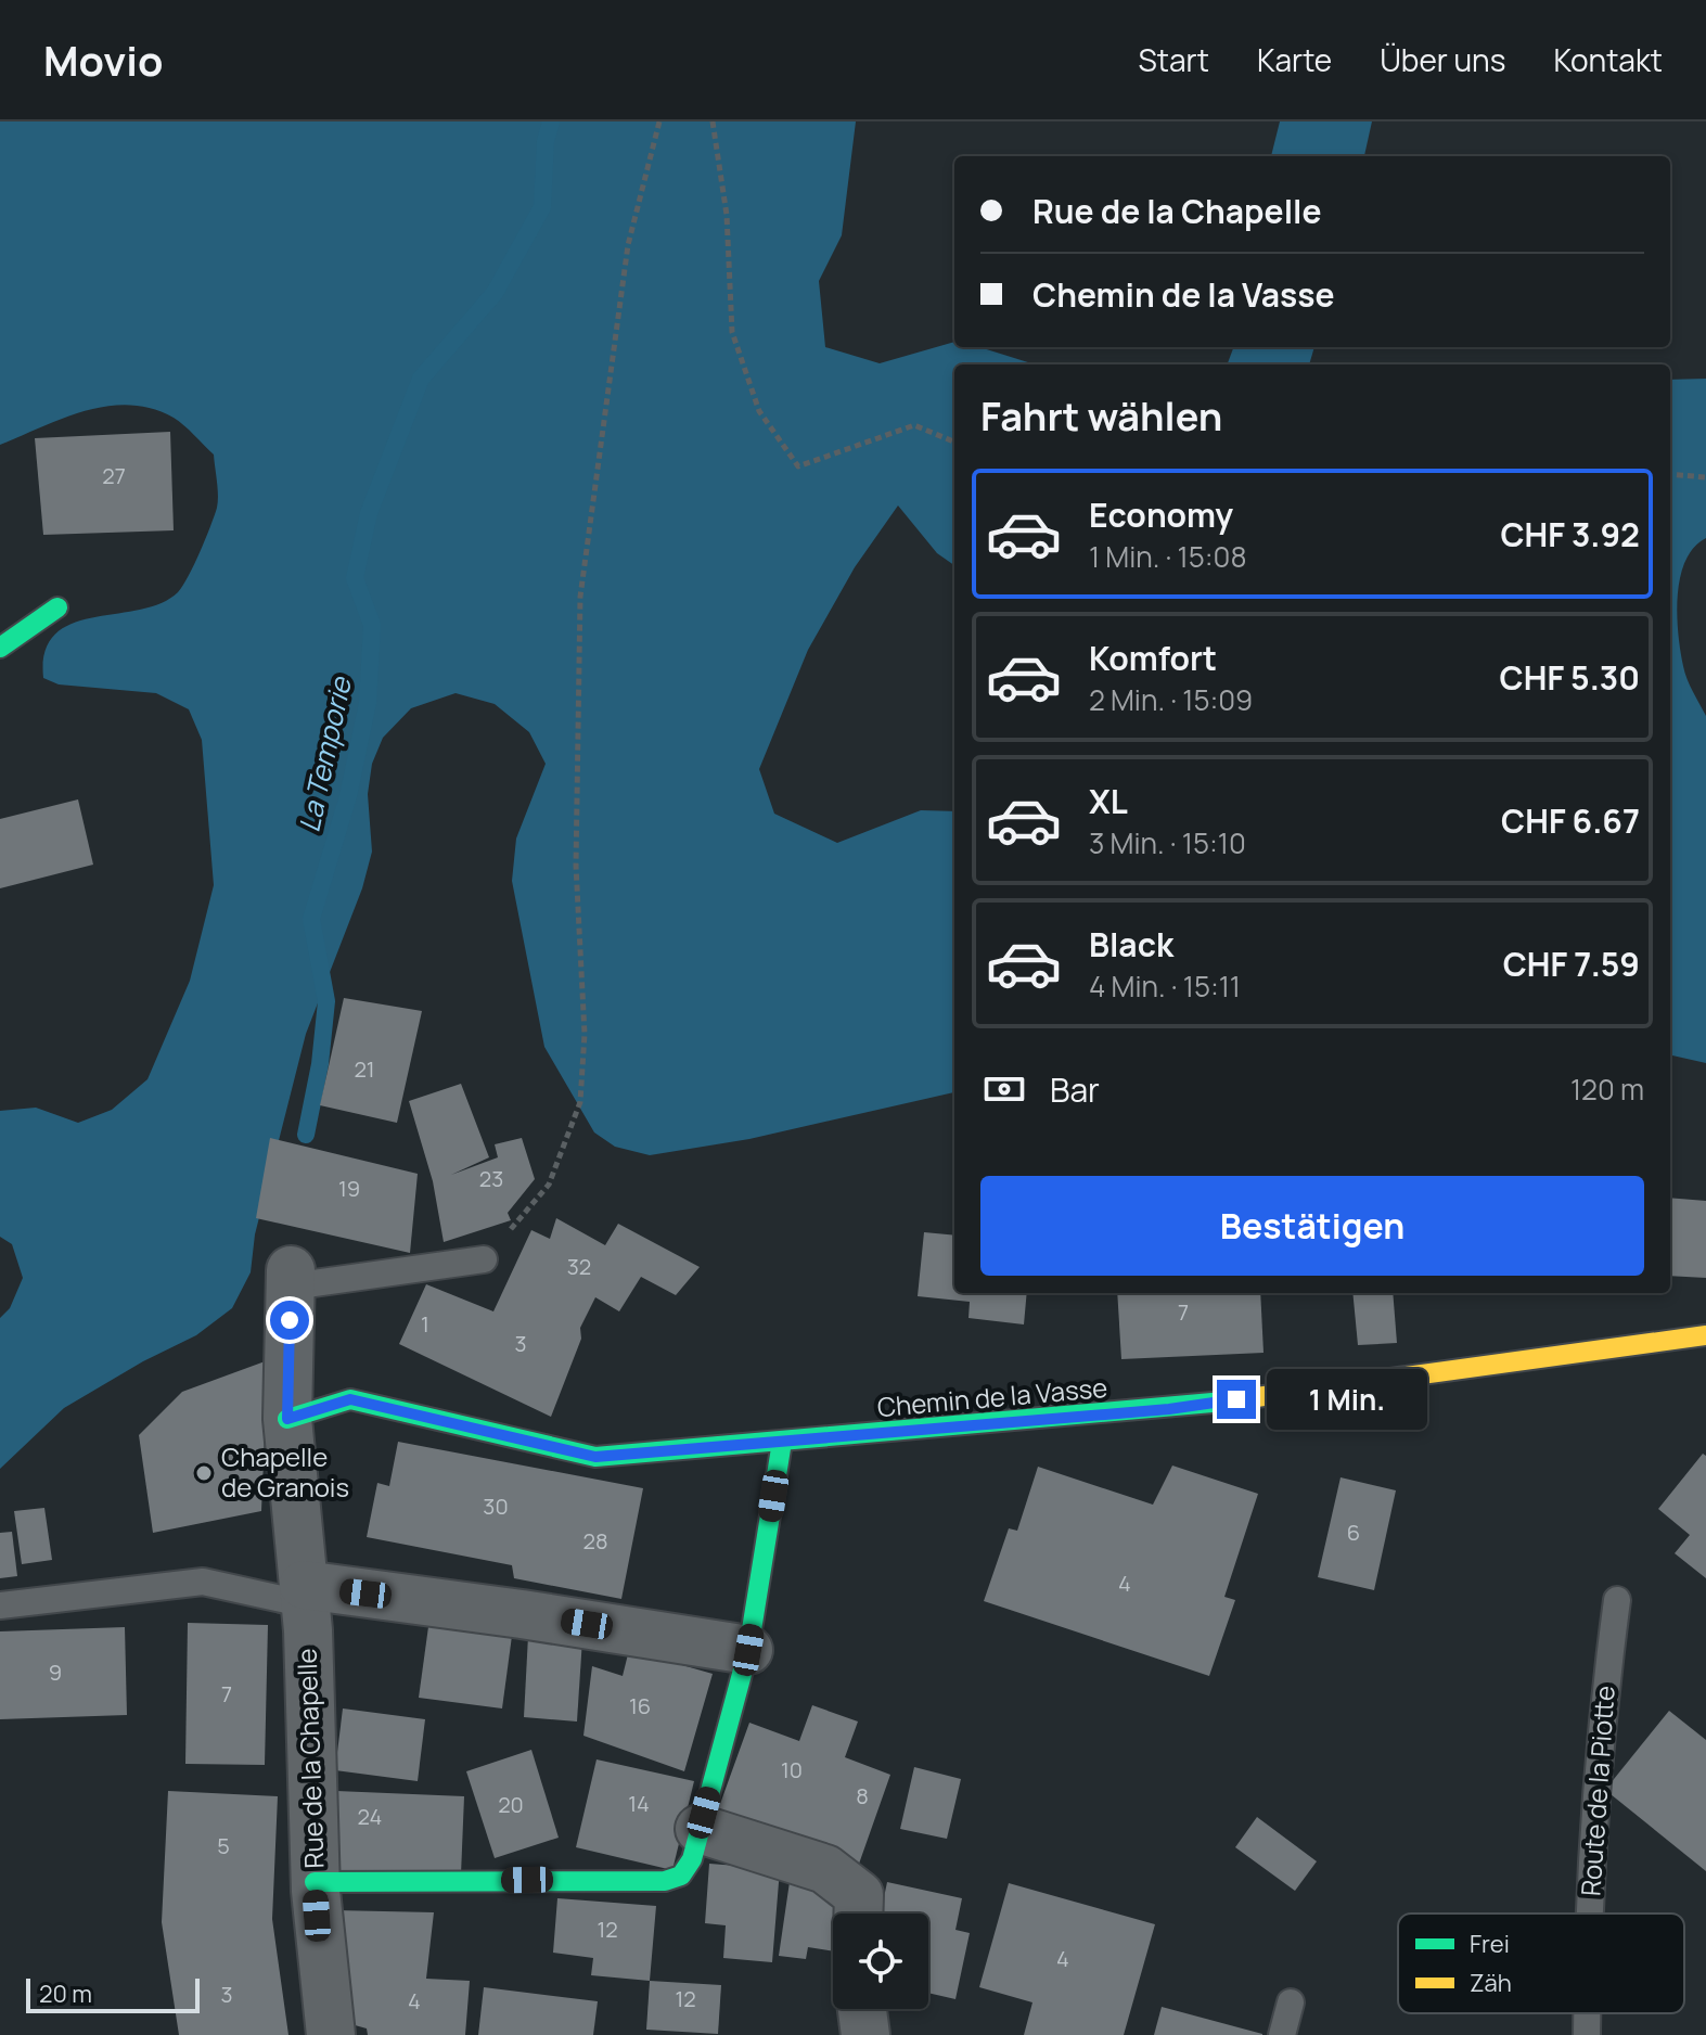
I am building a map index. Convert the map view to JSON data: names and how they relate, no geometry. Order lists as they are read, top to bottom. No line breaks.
{"streets":{"street":["Chemin de la Vasse","Rue de la Chapelle"],"lane":["Route de la Piotte"]},"crossings":[["Chemin de la Vasse","Rue de la Chapelle"]],"water":["La Temporie"],"places":["Chapelle de Granois"],"house_numbers":["27","21","23","19","32","7","1","3","30","6","28","4","9","7","16","10","8","14","20","24","5","12","4","3","12","4"],"legend":["Frei","Zäh"],"scale_bar":"20 m","page":{"header":"Movio","nav":["Start","Karte","Über uns","Kontakt"],"banner":["Rue de la Chapelle","Chemin de la Vasse"],"heading":"Fahrt wählen","list":[{"name":"Economy","note":"1 Min. · 15:08","value":"CHF 3.92"},{"name":"Komfort","note":"2 Min. · 15:09","value":"CHF 5.30"},{"name":"XL","note":"3 Min. · 15:10","value":"CHF 6.67"},{"name":"Black","note":"4 Min. · 15:11","value":"CHF 7.59"}],"pay":["Bar","120 m"],"buttons":"Bestätigen","bubble":"1 Min.","scale":"20 m"}}
